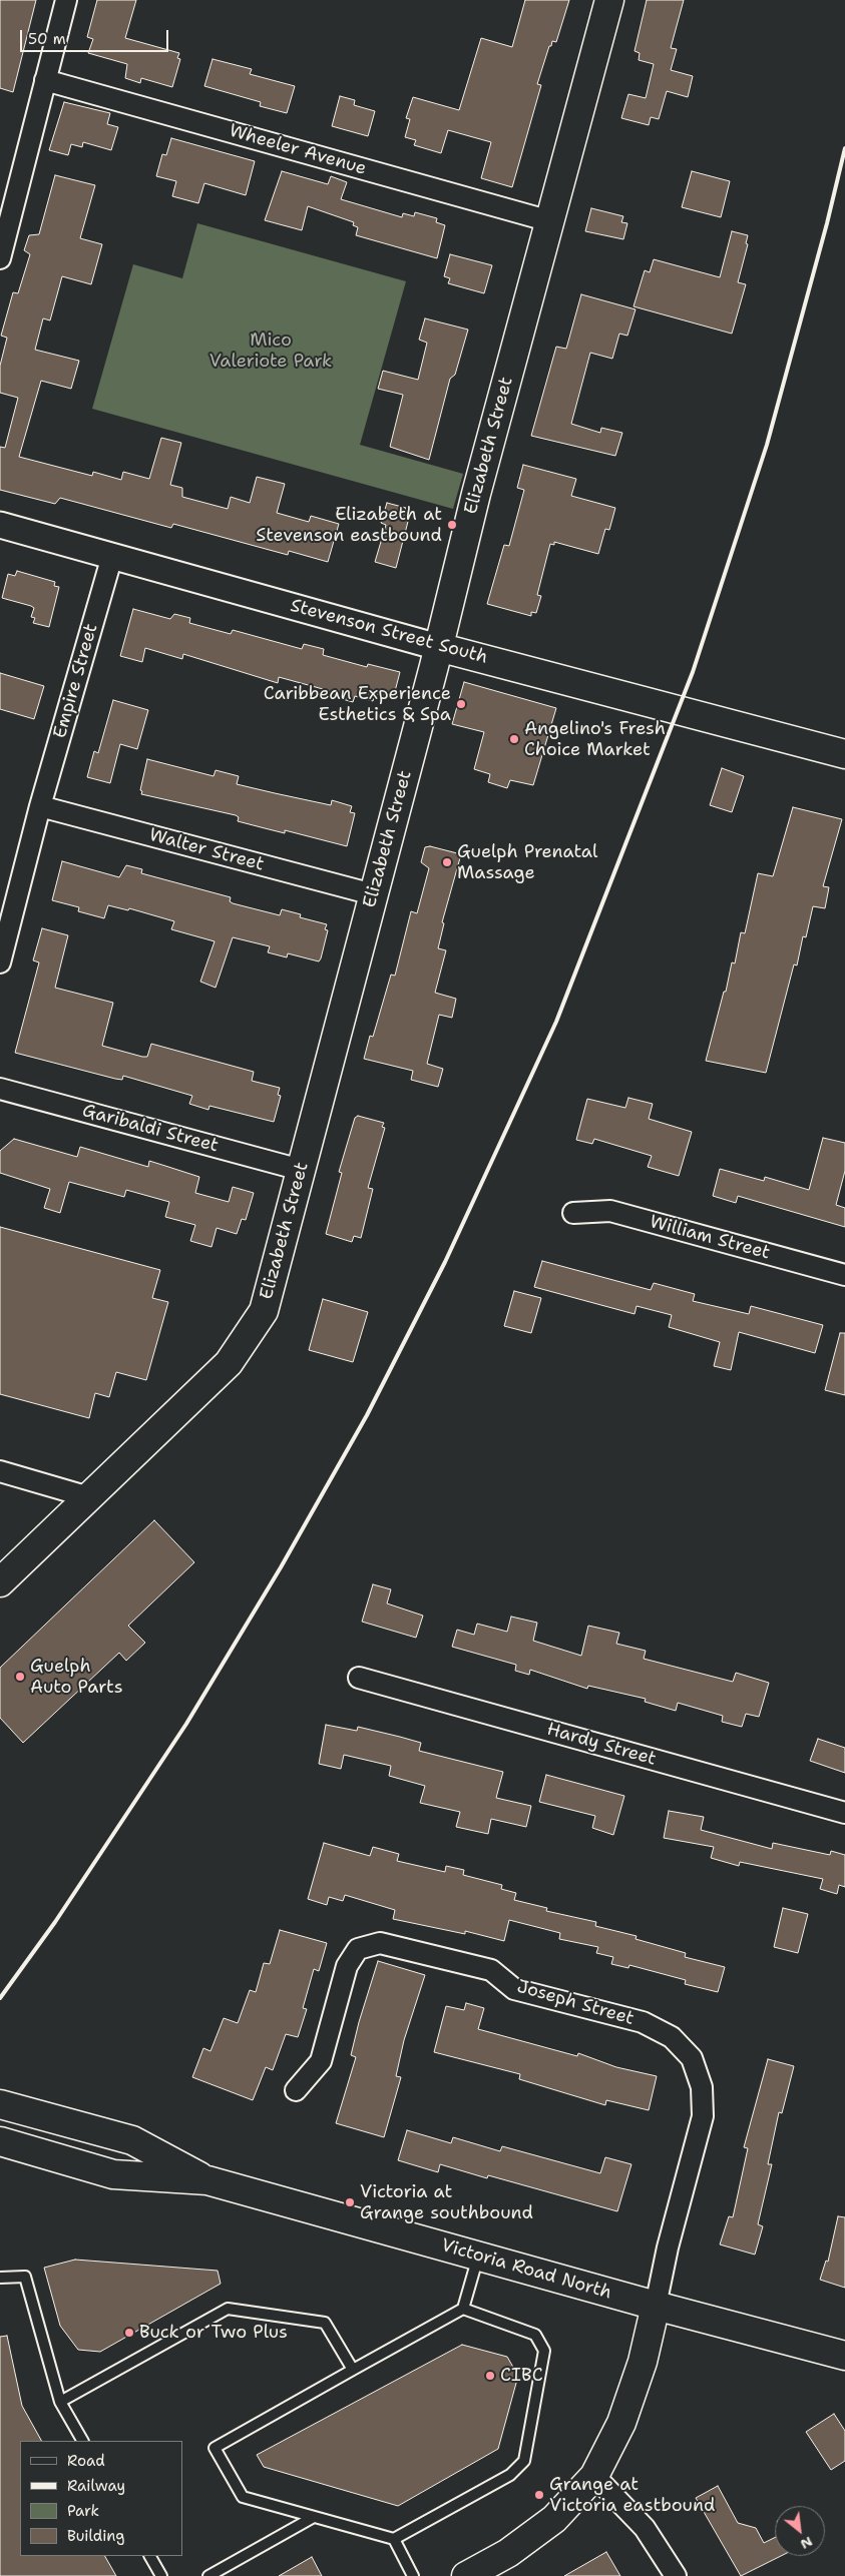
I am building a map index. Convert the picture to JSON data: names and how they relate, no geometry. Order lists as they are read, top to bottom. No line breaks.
{"streets":{"main road":["Elizabeth Street","Stevenson Street South","Victoria Road North"],"street":["Wheeler Avenue","Empire Street","Walter Street","Garibaldi Street","William Street","Hardy Street","Joseph Street"]},"crossings":[["Wheeler Avenue","Elizabeth Street"],["Elizabeth Street","Stevenson Street South"],["Elizabeth Street","Walter Street"],["Elizabeth Street","Garibaldi Street"],["Stevenson Street South","Empire Street"],["Empire Street","Walter Street"],["Joseph Street","Victoria Road North"]],"parks":["Mico Valeriote Park"],"places":["Elizabeth at Stevenson eastbound","Caribbean Experience Esthetics & Spa","Angelino's Fresh Choice Market","Guelph Prenatal Massage","Guelph Auto Parts","Victoria at Grange southbound","Buck or Two Plus","CIBC","Grange at Victoria eastbound"],"legend":["Road","Railway","Park","Building"],"scale_bar":"50 m","north":"bottom right"}
